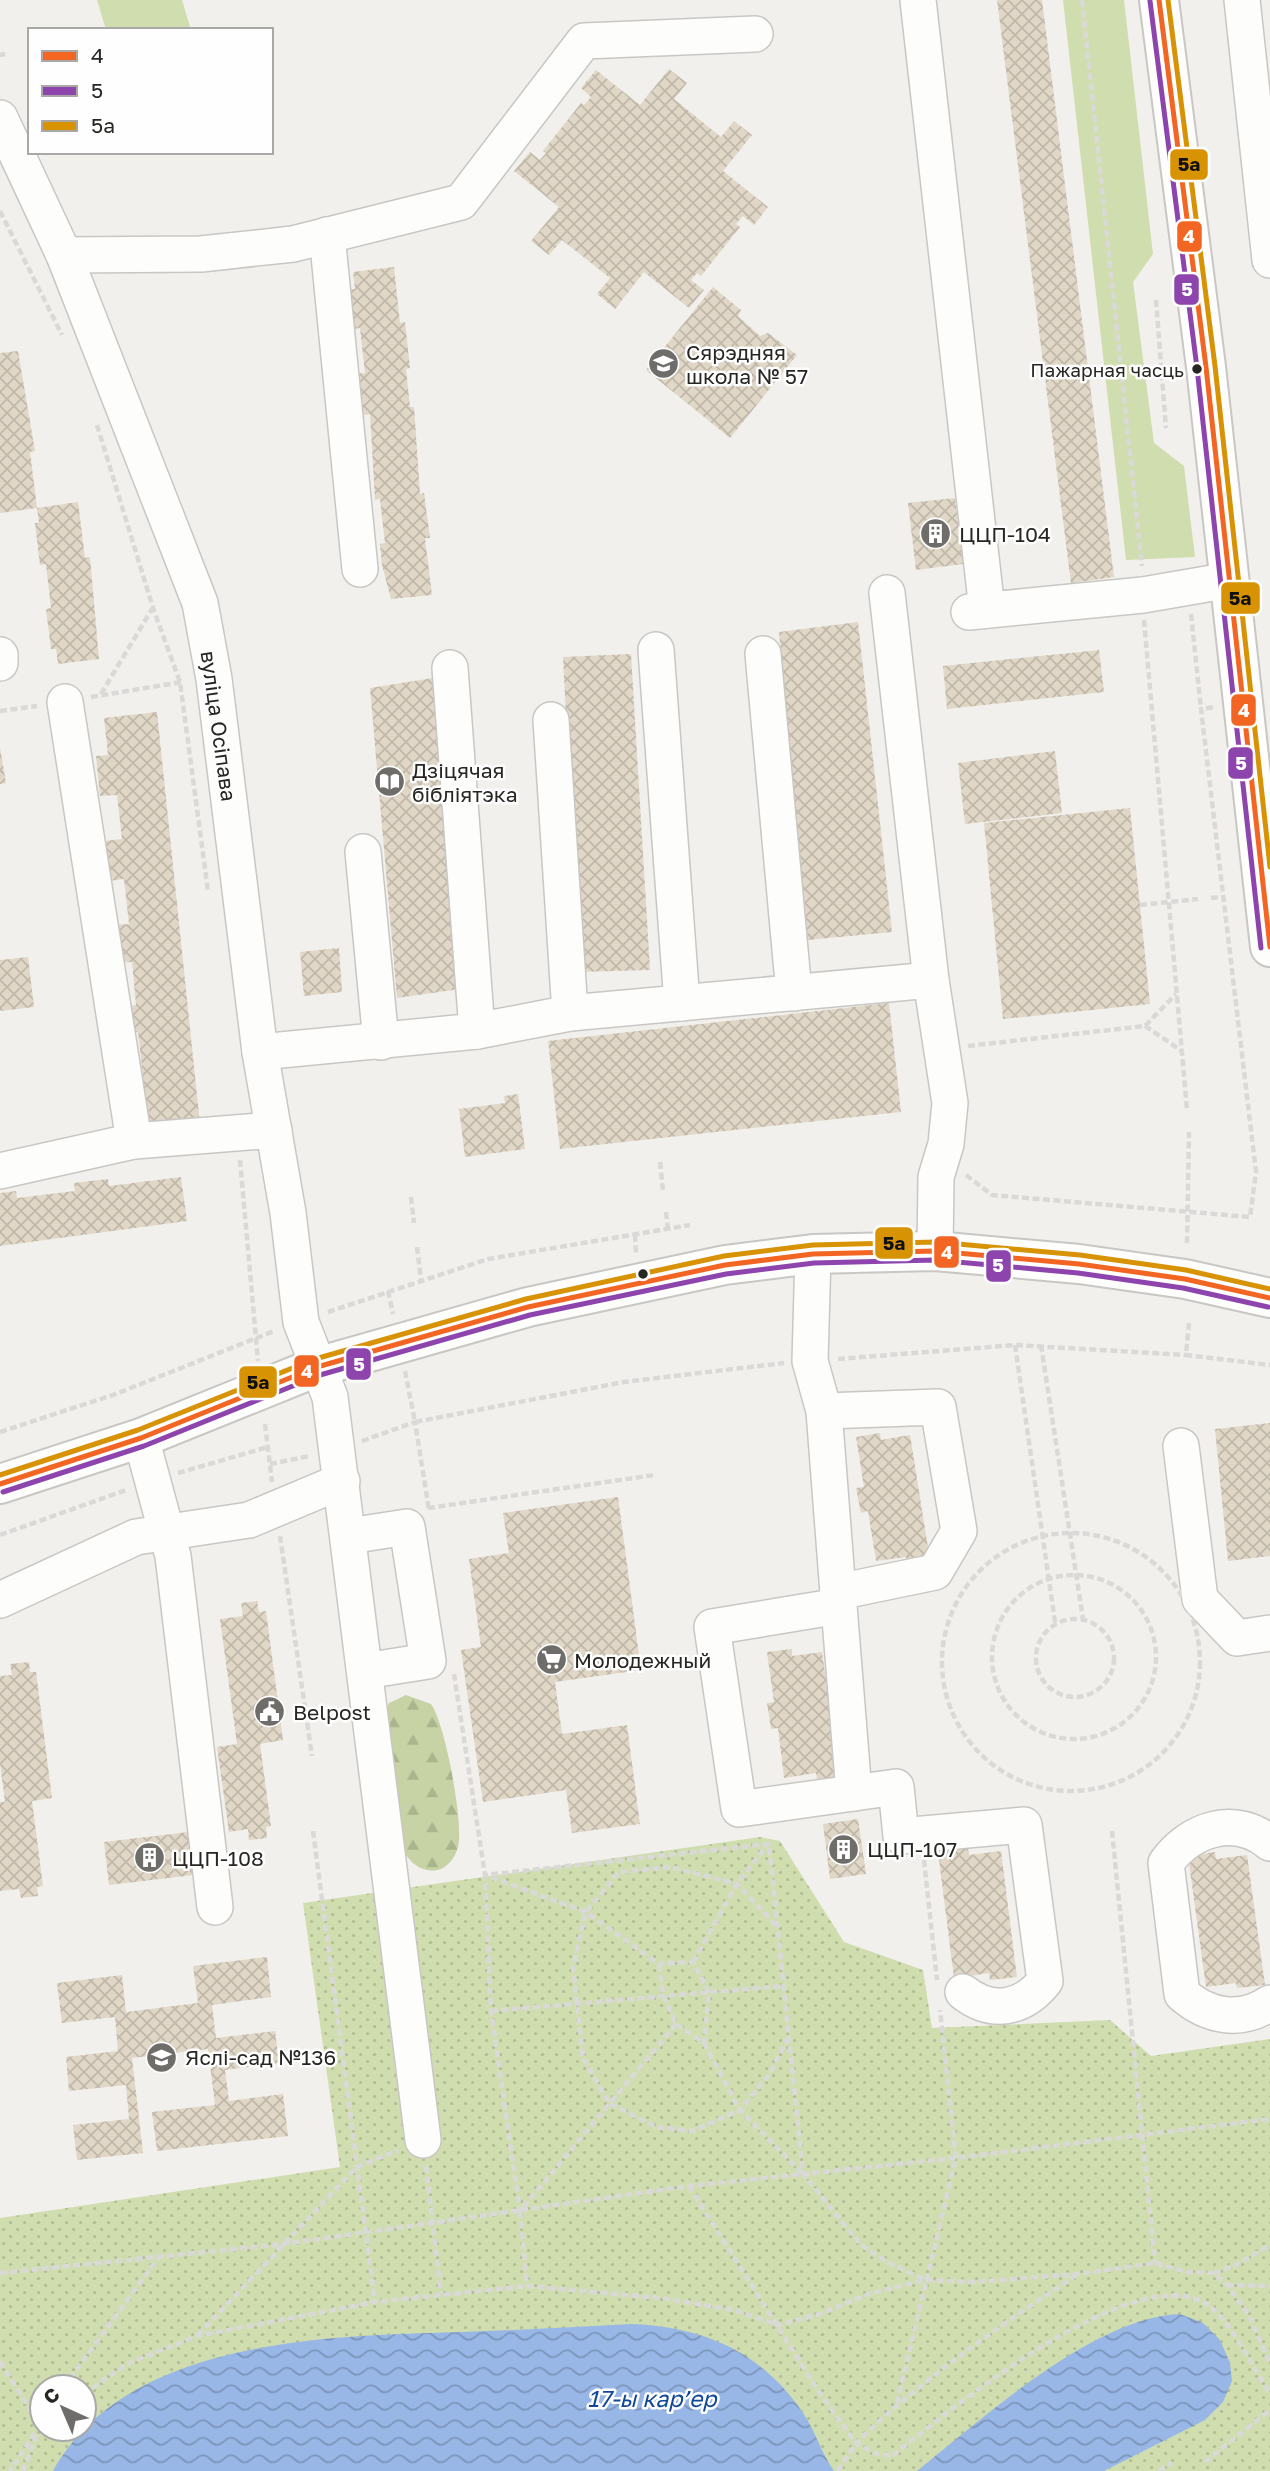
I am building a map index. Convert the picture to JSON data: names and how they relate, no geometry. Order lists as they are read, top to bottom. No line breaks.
{"streets":{"street":["вуліца Осіпава"]},"water":["17-ы кар’ер"],"places":{"school or university":["Сярэдняя школа № 57","Яслі-сад №136"],"other":["Пажарная часць"],"building":["ЦЦП-104","ЦЦП-107","ЦЦП-108"],"library":["Дзіцячая бібліятэка"],"supermarket":["Молодежный"],"public building":["Belpost"]},"lines":["transit line 4","transit line 5а","transit line 5"],"legend":["4","5","5а"],"north":"top left"}
